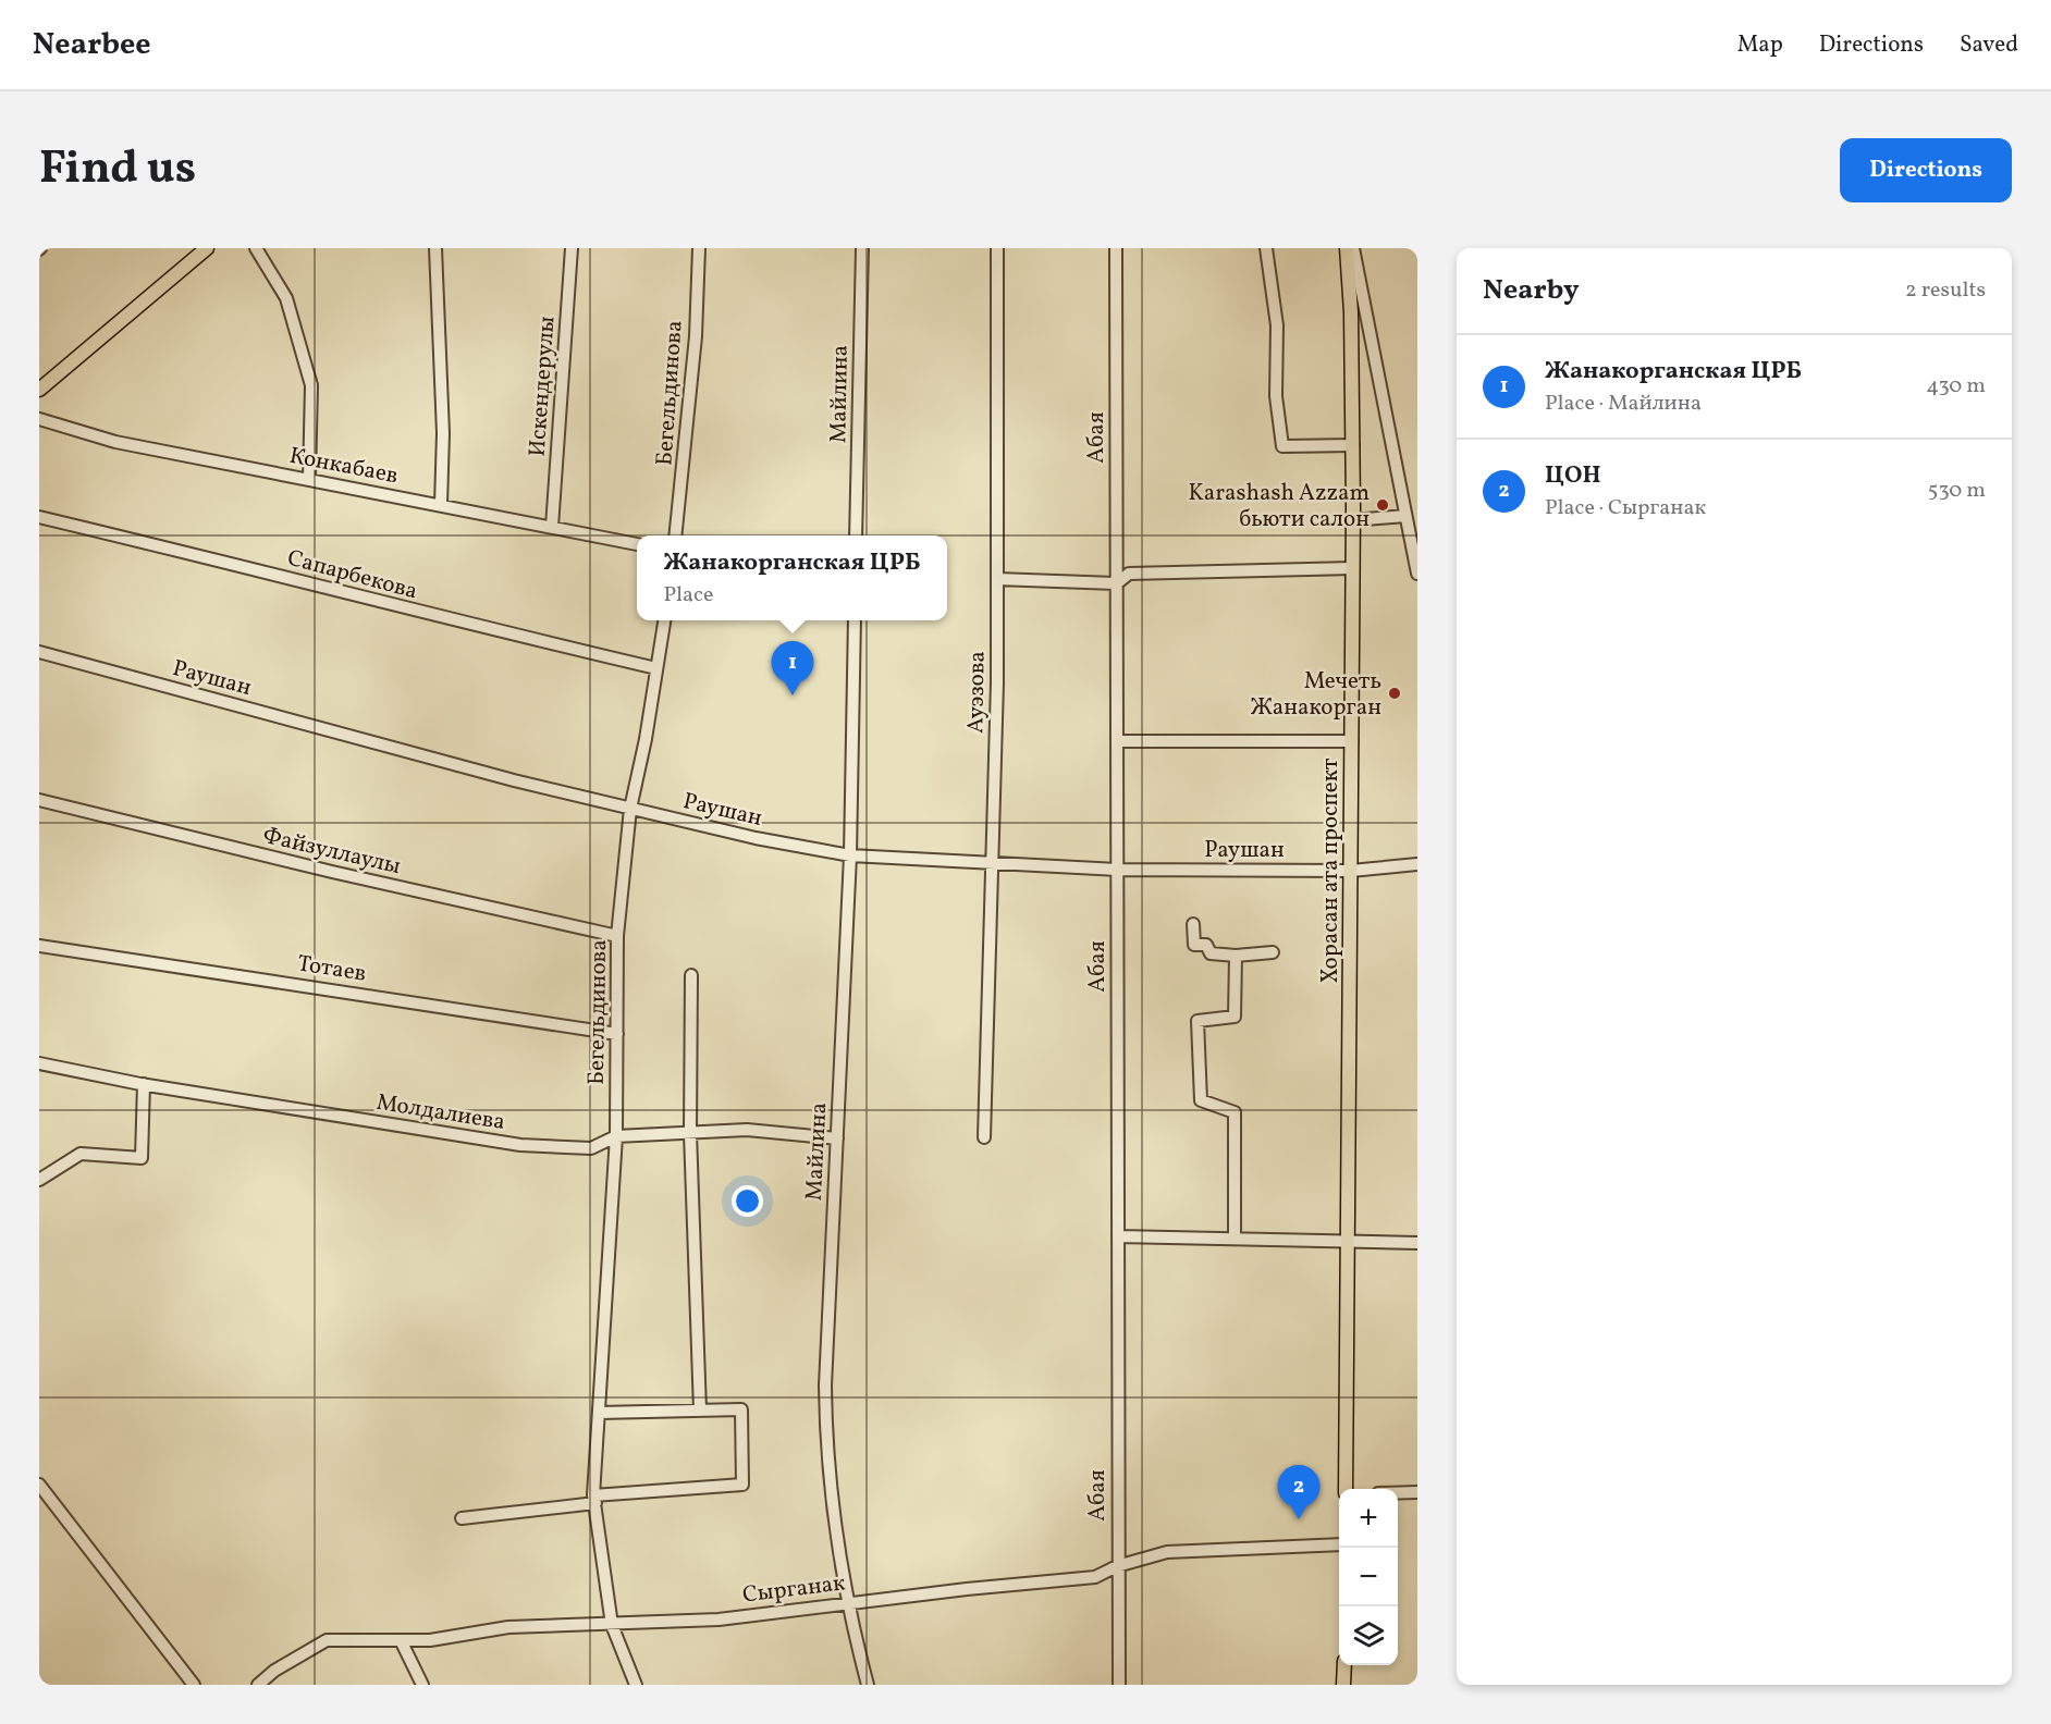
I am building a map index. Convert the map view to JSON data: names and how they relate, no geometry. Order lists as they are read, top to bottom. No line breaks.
{"streets":{"main road":["Хорасан ата проспект"],"street":["Искендерулы","Бегельдинова","Майлина","Абая","Конкабаев","Сапарбекова","Раушан","Ауэзова","Файзуллаулы","Тотаев","Молдалиева","Сырганак"]},"crossings":[["Искендерулы","Конкабаев"],["Бегельдинова","Сапарбекова"],["Бегельдинова","Раушан"],["Бегельдинова","Файзуллаулы"],["Бегельдинова","Тотаев"],["Бегельдинова","Молдалиева"],["Бегельдинова","Сырганак"],["Майлина","Раушан"],["Майлина","Молдалиева"],["Майлина","Сырганак"],["Абая","Раушан"],["Абая","Сырганак"],["Раушан","Ауэзова"],["Раушан","Хорасан ата проспект"]],"places":["Karashash Azzam бьюти салон","Мечеть Жанакорган"],"page":{"header":"Nearbee","nav":["Map","Directions","Saved"],"title":"Find us","buttons":"Directions","heading":["Nearby","2 results"],"list":[{"mark":"1","name":"Жанакорганская ЦРБ","note":"Place · Майлина","value":"430 m"},{"mark":"2","name":"ЦОН","note":"Place · Сырганак","value":"530 m"}],"popup":["Жанакорганская ЦРБ","Place"],"pins":["1","2"],"map_buttons":["+","−"]}}
